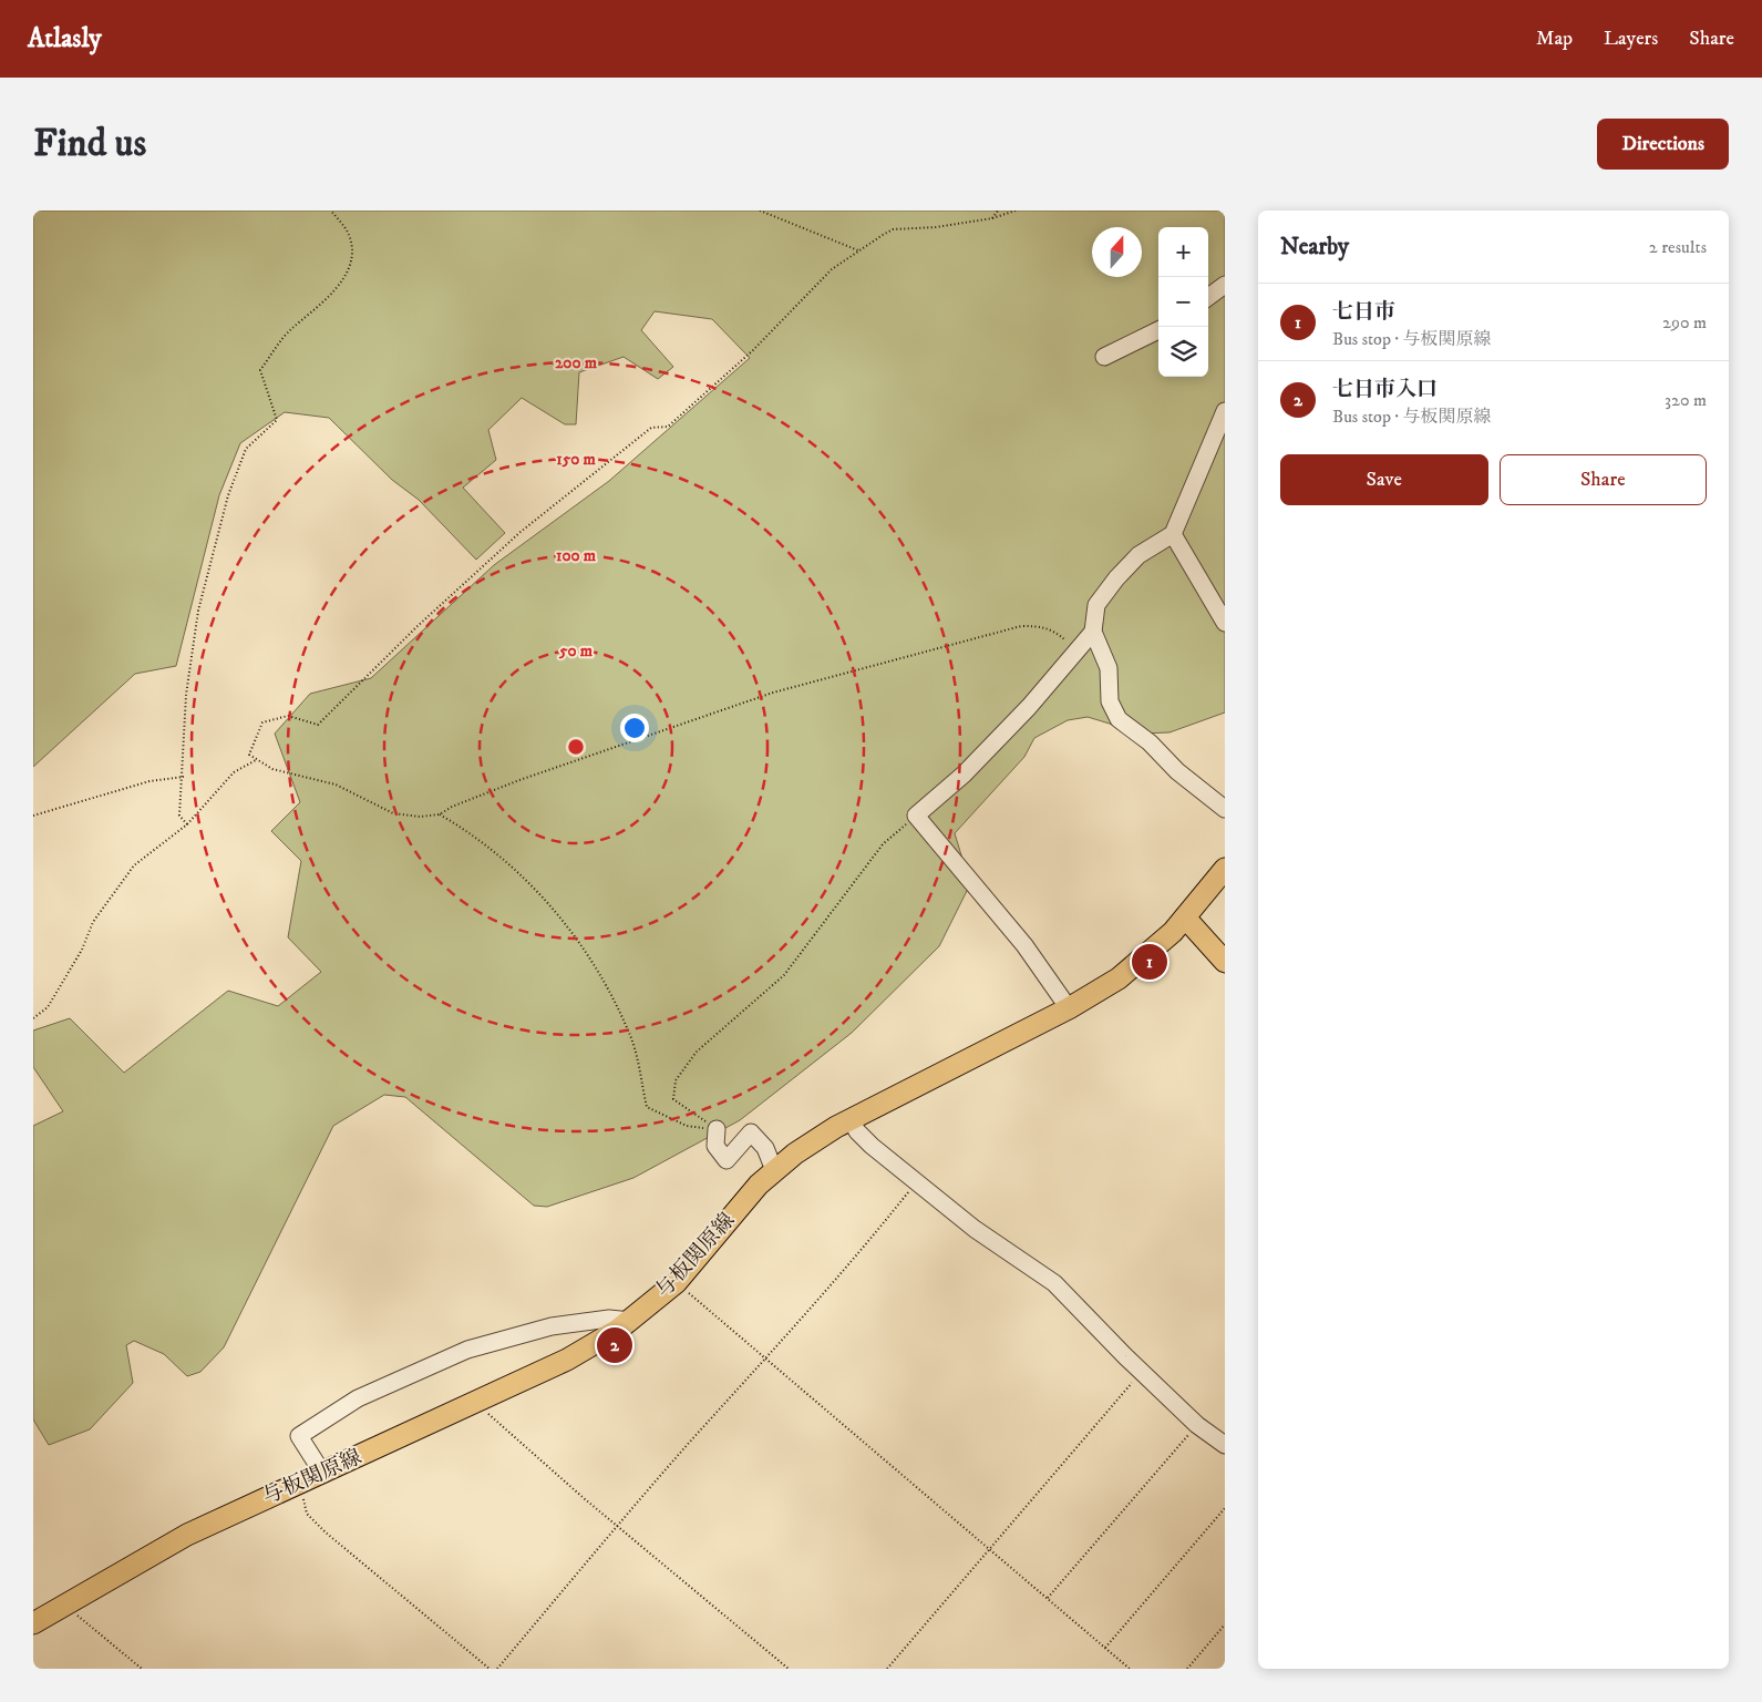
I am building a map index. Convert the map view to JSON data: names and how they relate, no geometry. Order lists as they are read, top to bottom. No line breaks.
{"streets":{"main road":["与板関原線"]},"north":"top","page":{"header":"Atlasly","nav":["Map","Layers","Share"],"buttons":["Directions",["Save","Share"]],"title":"Find us","heading":["Nearby","2 results"],"map_buttons":["+","−"],"list":[{"mark":"1","name":"七日市","note":"Bus stop · 与板関原線","value":"290 m"},{"mark":"2","name":"七日市入口","note":"Bus stop · 与板関原線","value":"320 m"}],"pins":["1","2"]},"rings":["200 m","150 m","100 m","50 m"]}
